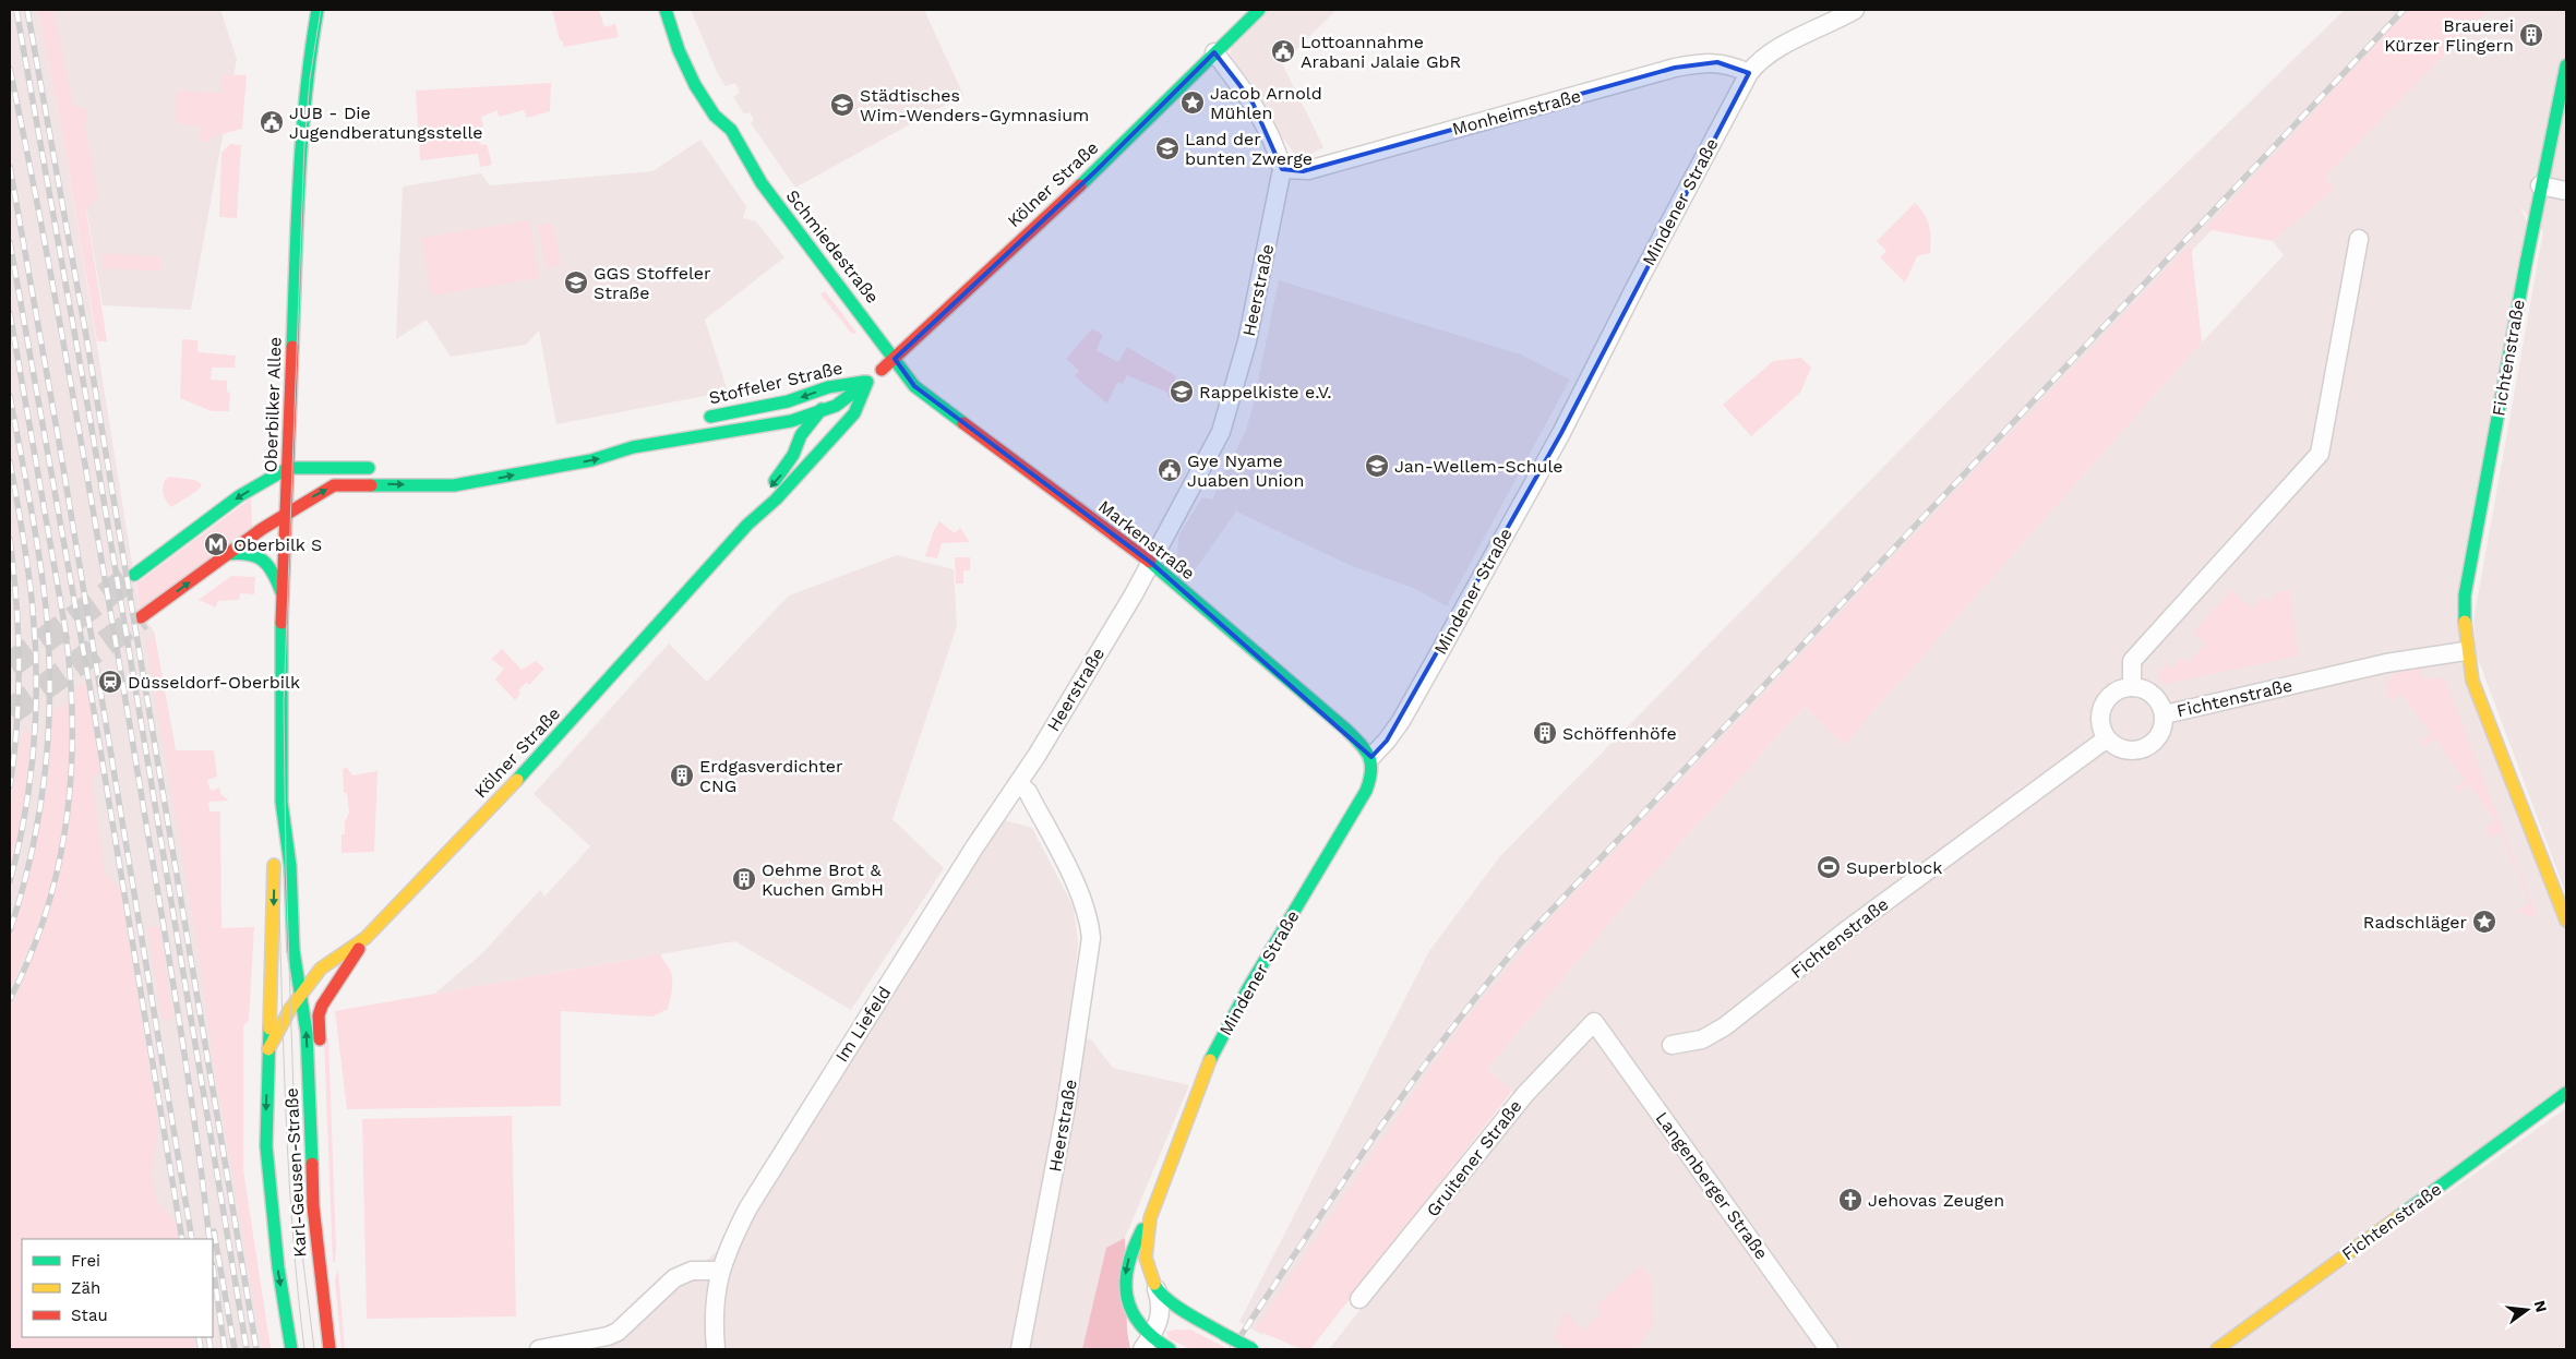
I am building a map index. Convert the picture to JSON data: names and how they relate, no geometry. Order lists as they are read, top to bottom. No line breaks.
{"streets":{"main road":["Kölner Straße","Mindener Straße","Schmiedestraße","Fichtenstraße","Stoffeler Straße","Oberbilker Allee","Markenstraße","Karl-Geusen-Straße"],"street":["Monheimstraße","Heerstraße","Im Liefeld","Gruitener Straße","Langenberger Straße"]},"crossings":[["Monheimstraße","Mindener Straße"],["Monheimstraße","Heerstraße"],["Kölner Straße","Schmiedestraße"],["Kölner Straße","Stoffeler Straße"],["Kölner Straße","Markenstraße"],["Kölner Straße","Karl-Geusen-Straße"],["Mindener Straße","Markenstraße"],["Schmiedestraße","Markenstraße"],["Heerstraße","Markenstraße"],["Heerstraße","Im Liefeld"],["Stoffeler Straße","Oberbilker Allee"],["Oberbilker Allee","Karl-Geusen-Straße"],["Gruitener Straße","Langenberger Straße"]],"places":{"building":["Brauerei Kürzer Flingern","Schöffenhöfe","Erdgasverdichter CNG","Oehme Brot & Kuchen GmbH"],"public building":["Lottoannahme Arabani Jalaie GbR","JUB - Die Jugendberatungsstelle","Gye Nyame Juaben Union"],"place":["Jacob Arnold Mühlen","Radschläger"],"school or university":["Städtisches Wim-Wenders-Gymnasium","Land der bunten Zwerge","GGS Stoffeler Straße","Rappelkiste e.V.","Jan-Wellem-Schule"],"metro station":["Oberbilk S"],"station":["Düsseldorf-Oberbilk"],"sports":["Superblock"],"church":["Jehovas Zeugen"]},"legend":["Frei","Zäh","Stau"],"north":"right"}
